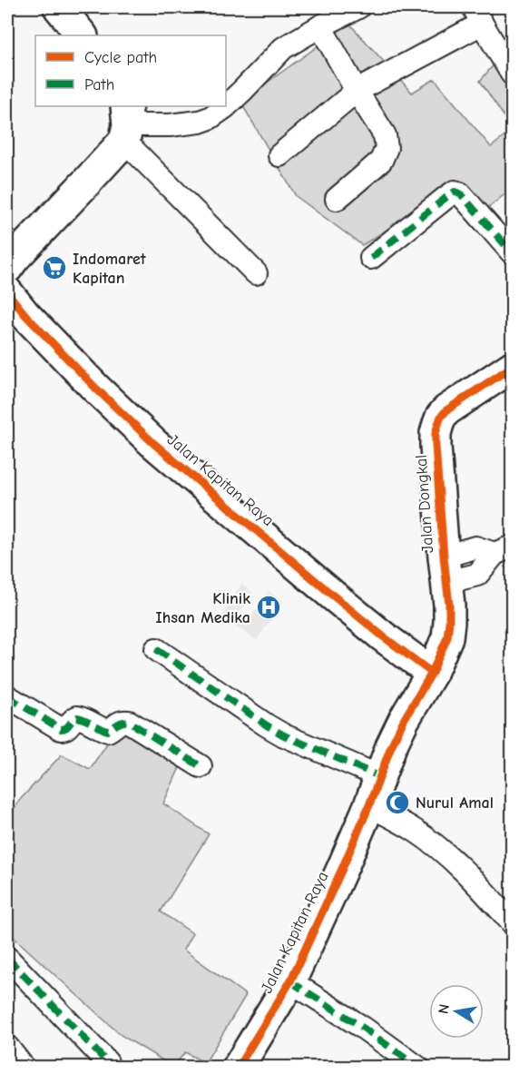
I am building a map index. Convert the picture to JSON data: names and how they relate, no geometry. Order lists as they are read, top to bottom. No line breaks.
{"streets":{"street":["Jalan Kapitan Raya","Jalan Dongkal"]},"crossings":[["Jalan Kapitan Raya","Jalan Dongkal"]],"places":{"supermarket":["Indomaret Kapitan"],"hospital":["Klinik Ihsan Medika"],"mosque":["Nurul Amal"]},"legend":["Cycle path","Path"],"north":"left"}
